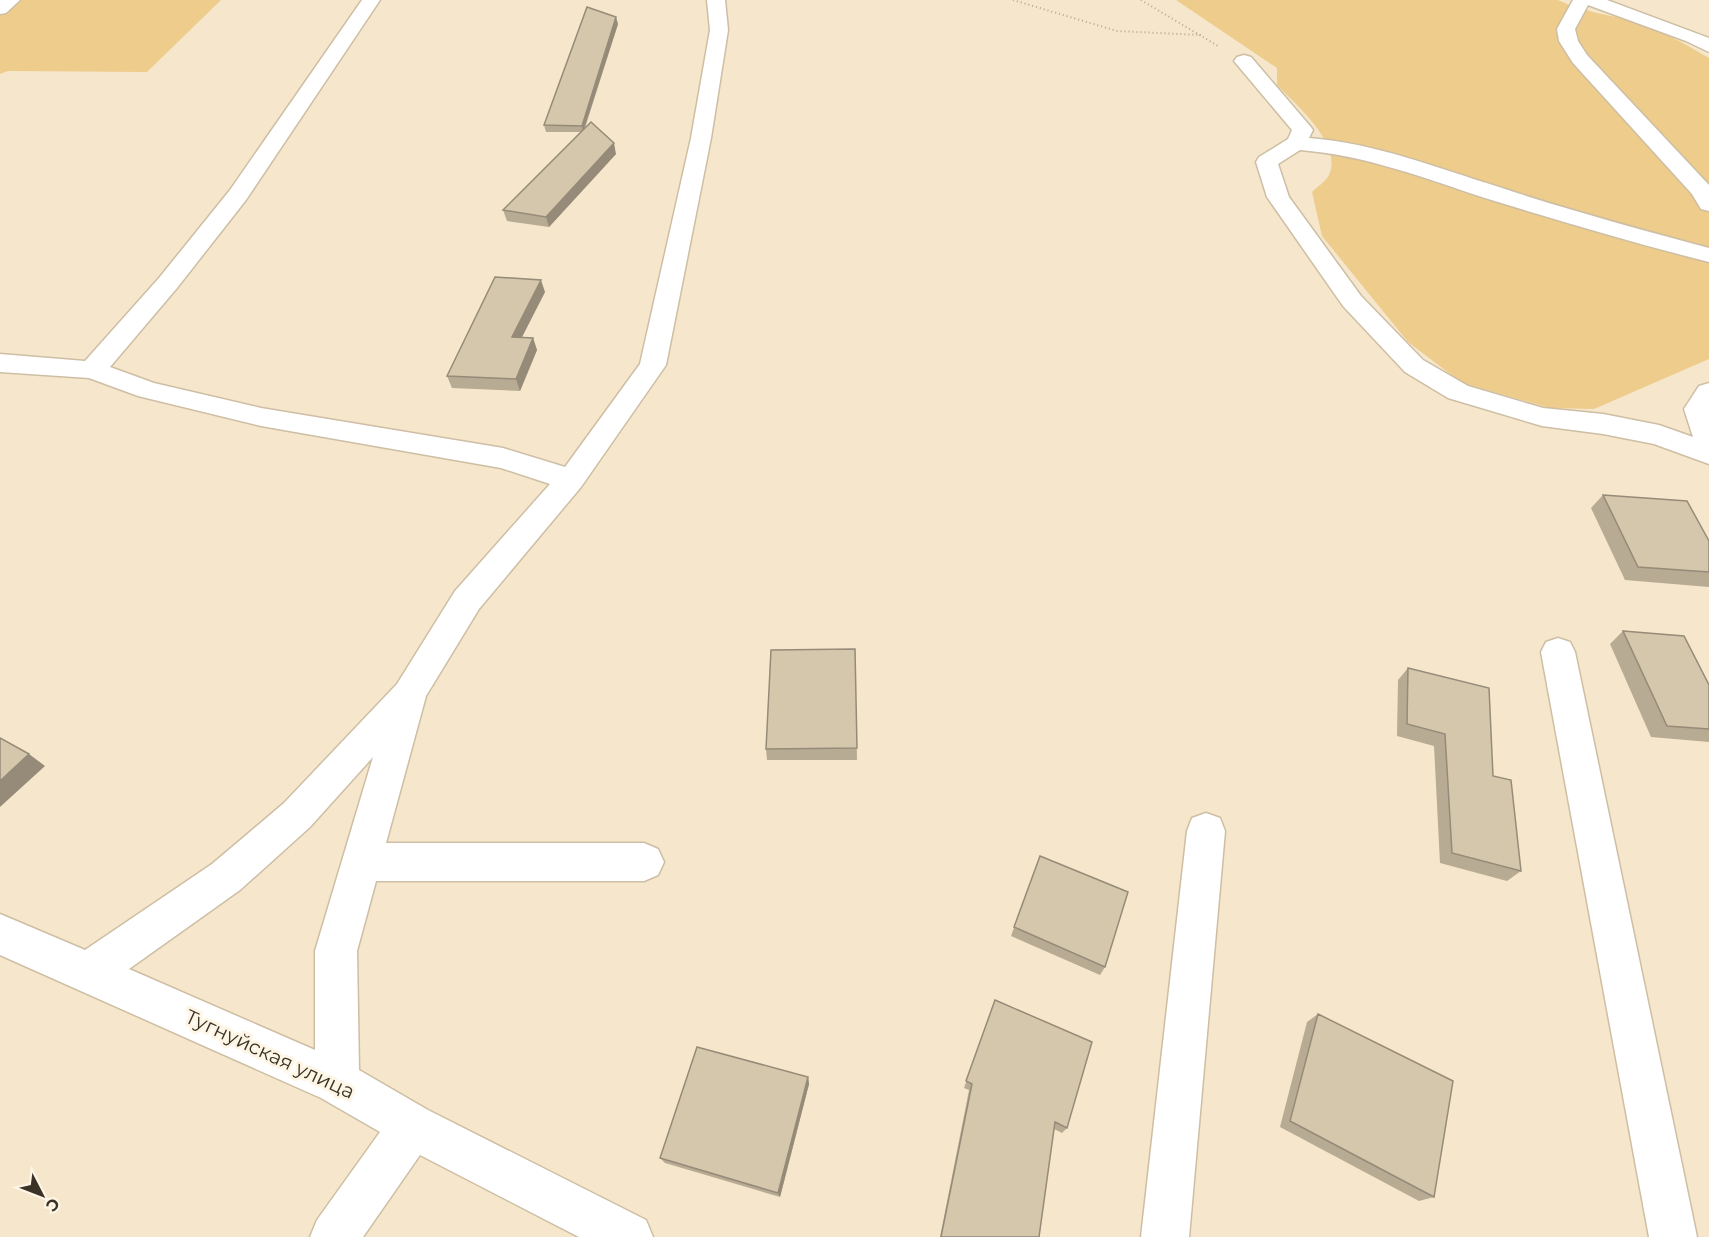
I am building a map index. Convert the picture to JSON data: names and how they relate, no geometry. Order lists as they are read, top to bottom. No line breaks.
{"streets":{"street":["Тугнуйская улица"]},"north":"bottom right"}
